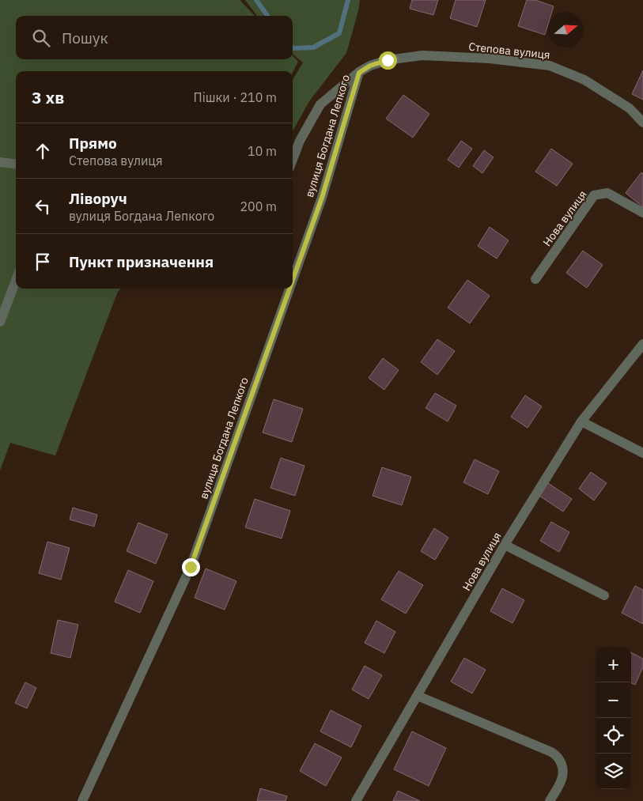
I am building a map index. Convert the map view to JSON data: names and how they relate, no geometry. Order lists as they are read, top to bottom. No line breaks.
{"streets":{"street":["Степова вулиця","вулиця Богдана Лепкого","Нова вулиця"]},"crossings":[["Степова вулиця","вулиця Богдана Лепкого"]],"north":"right","page":{"search":"Пошук","heading":["3 хв","Пішки · 210 m"],"list":[["Прямо","Степова вулиця","10 m"],["Ліворуч","вулиця Богдана Лепкого","200 m"],"Пункт призначення"],"map_buttons":["+","−"]}}
